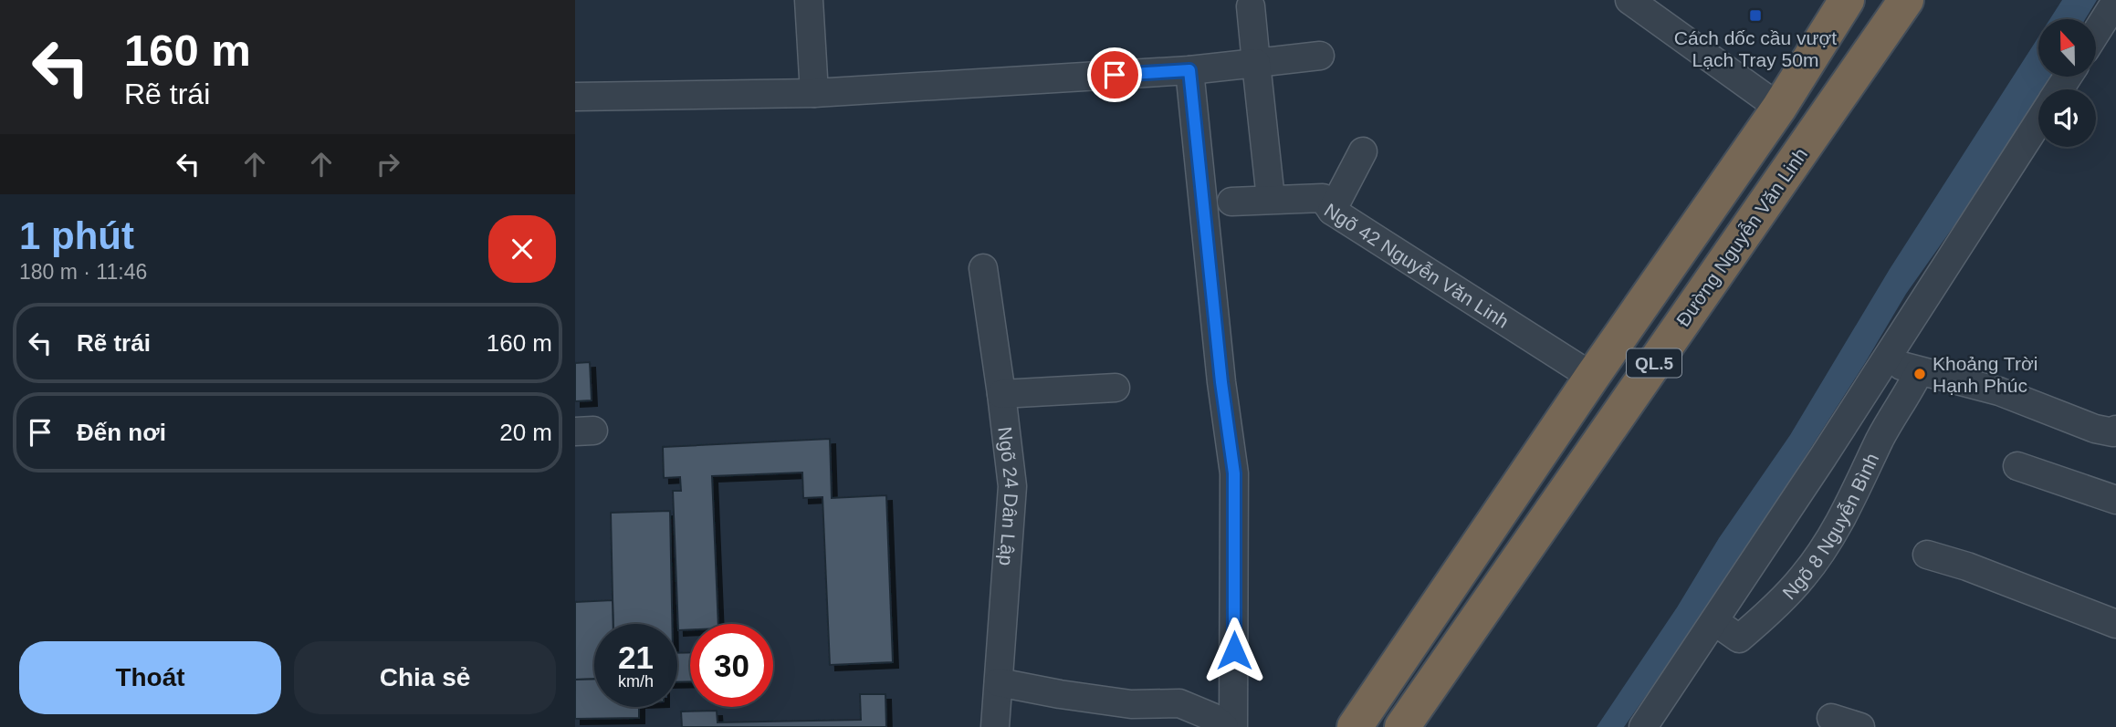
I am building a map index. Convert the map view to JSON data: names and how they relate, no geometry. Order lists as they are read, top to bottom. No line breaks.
{"streets":{"highway":["Đường Nguyễn Văn Linh","QL.5"],"street":["Ngõ 42 Nguyễn Văn Linh","Ngõ 24 Dân Lập","Ngõ 8 Nguyễn Bình"]},"crossings":[["Ngõ 42 Nguyễn Văn Linh","QL.5"]],"places":{"transit":["Cách dốc cầu vượt Lạch Tray 50m"],"other":["Khoảng Trời Hạnh Phúc"]},"north":"top","page":{"turn":["160 m","Rẽ trái"],"heading":["1 phút","180 m · 11:46"],"list":[{"name":"Rẽ trái","value":"160 m"},{"name":"Đến nơi","value":"20 m"}],"speed":"21 km/h","limit":"30","buttons":["Thoát","Chia sẻ"]}}
